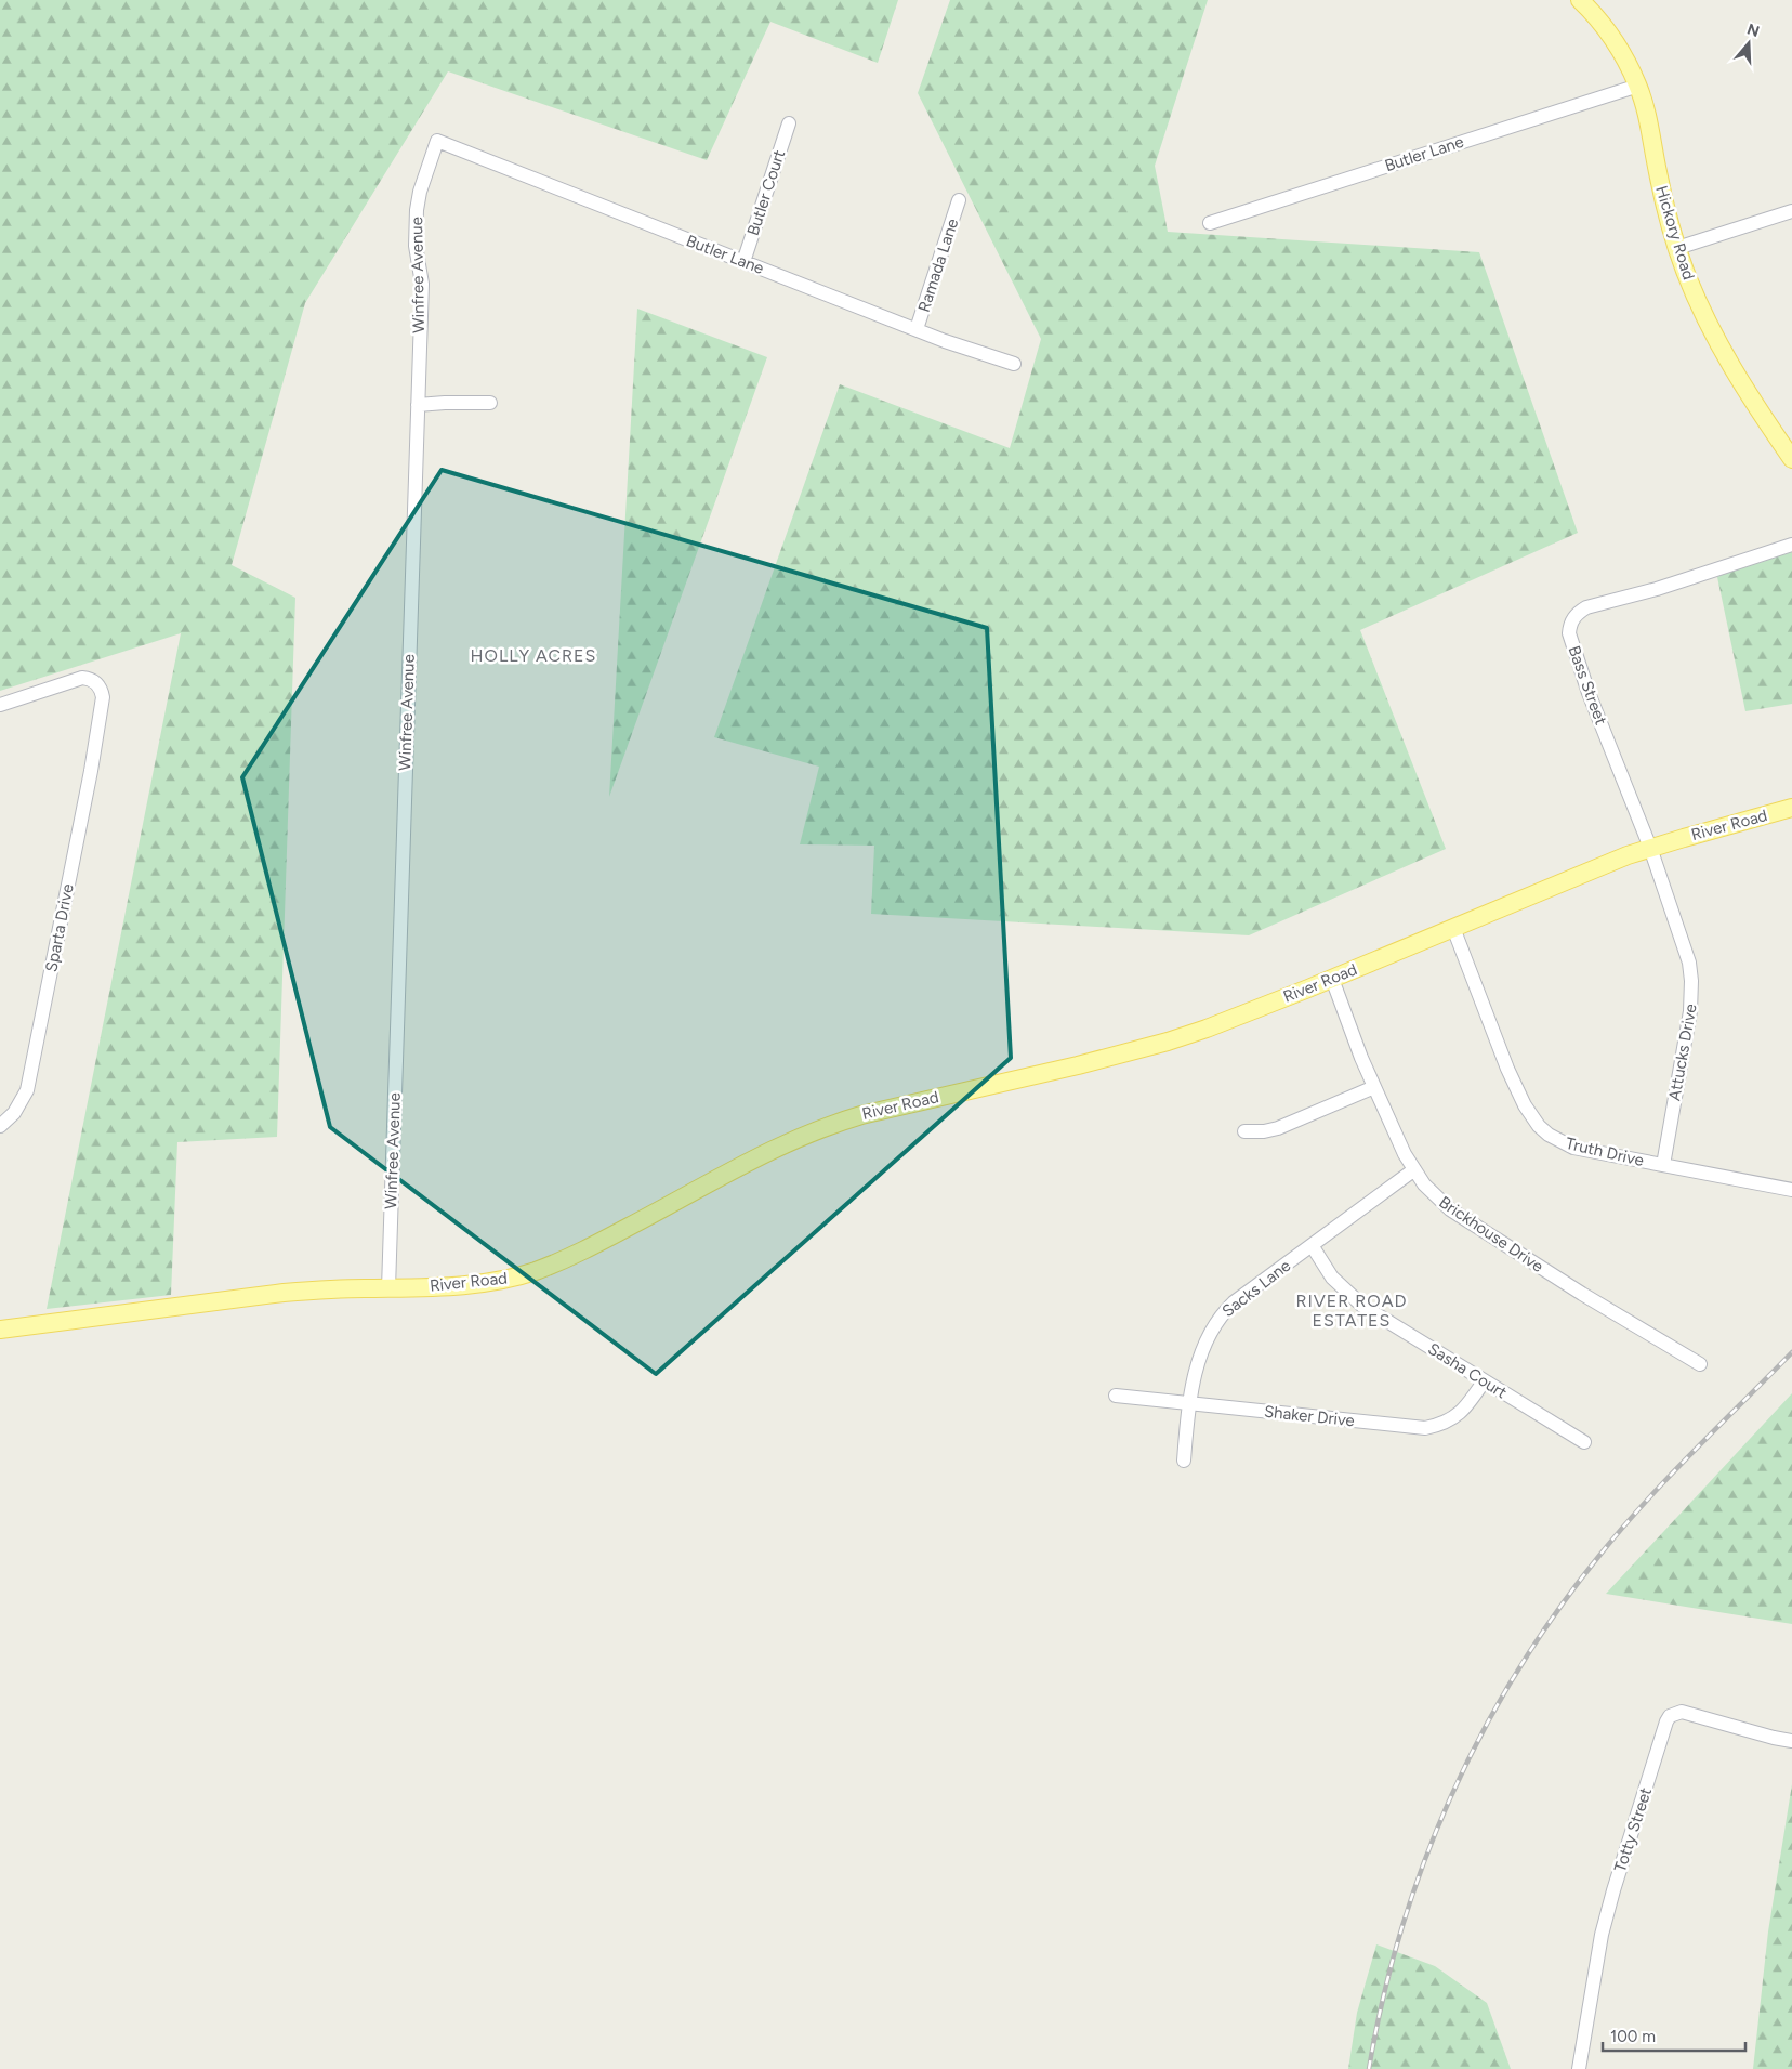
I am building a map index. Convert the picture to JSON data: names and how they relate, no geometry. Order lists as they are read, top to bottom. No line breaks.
{"streets":{"main road":["Hickory Road","River Road"],"street":["Butler Lane","Butler Court","Ramada Lane","Winfree Avenue","Bass Street","Sparta Drive","Attucks Drive","Truth Drive","Brickhouse Drive","Sacks Lane","Sasha Court","Shaker Drive","Totty Street"]},"crossings":[["Butler Lane","Butler Court"],["Butler Lane","Hickory Road"],["Butler Lane","Ramada Lane"],["Butler Lane","Winfree Avenue"],["Winfree Avenue","River Road"],["Bass Street","River Road"],["Bass Street","Attucks Drive"],["River Road","Attucks Drive"],["River Road","Truth Drive"],["River Road","Brickhouse Drive"],["Attucks Drive","Truth Drive"],["Brickhouse Drive","Sacks Lane"],["Sacks Lane","Sasha Court"],["Sacks Lane","Shaker Drive"],["Sasha Court","Shaker Drive"]],"districts":["HOLLY ACRES","RIVER ROAD ESTATES"],"scale_bar":"100 m","north":"top"}
